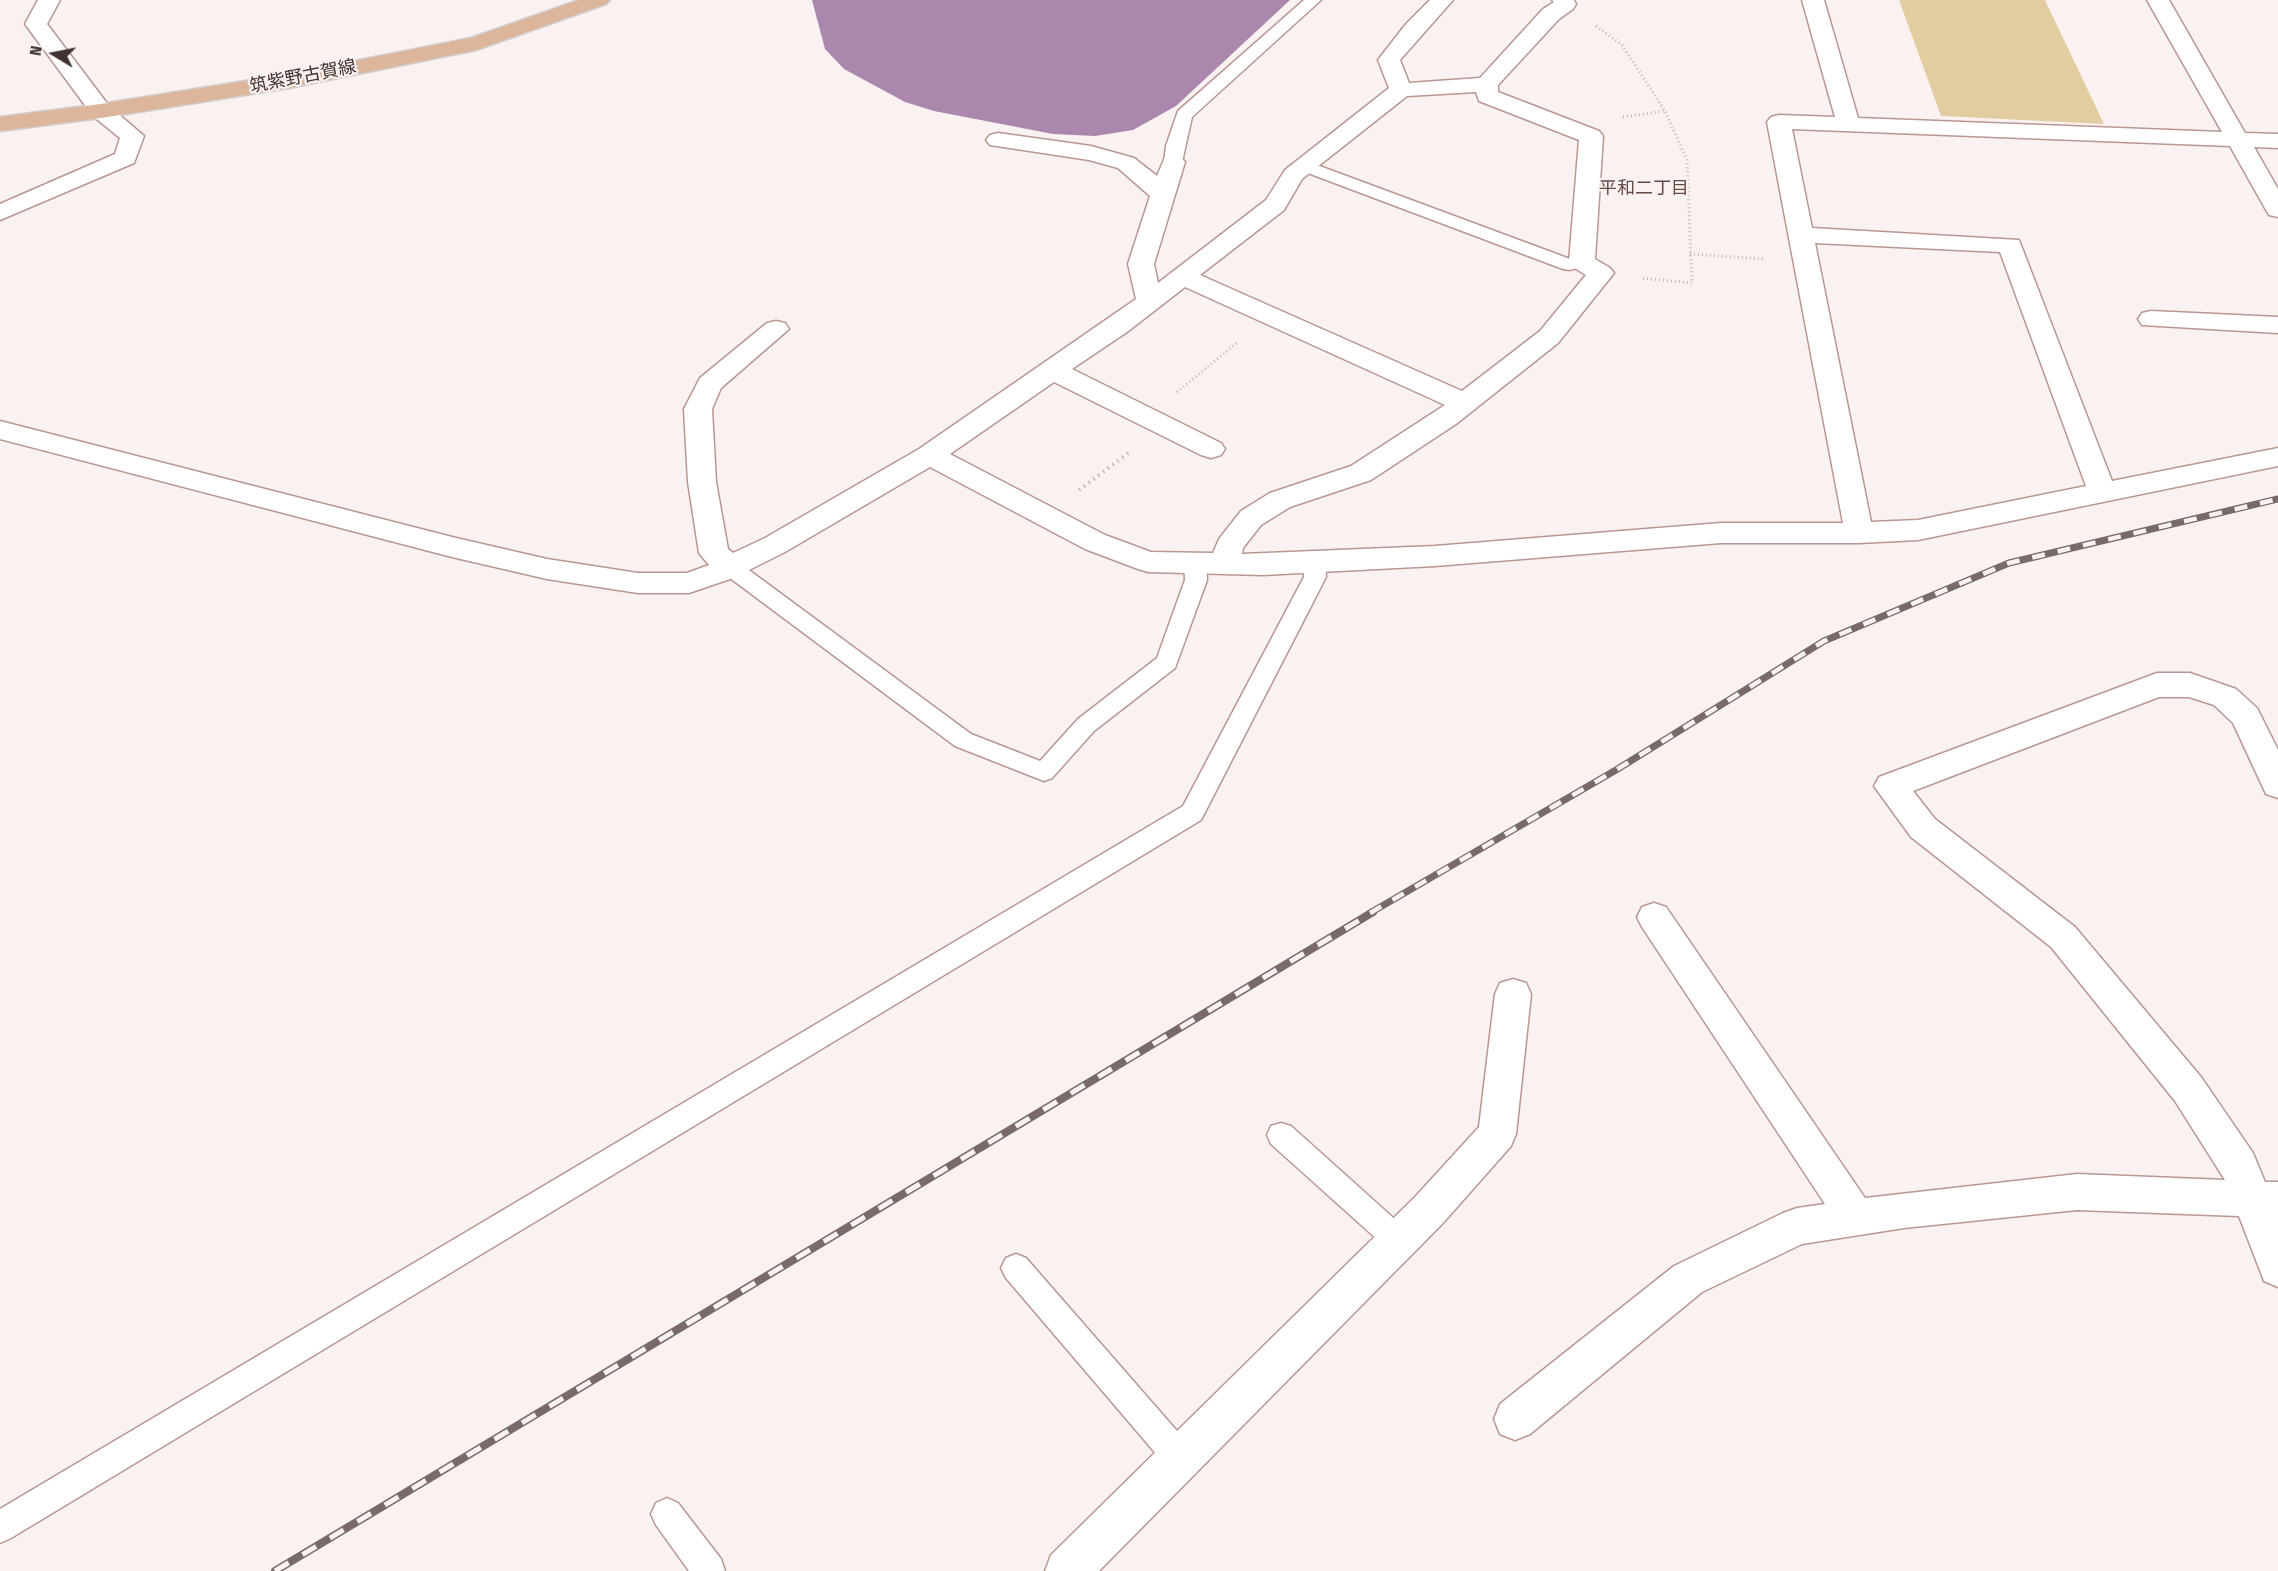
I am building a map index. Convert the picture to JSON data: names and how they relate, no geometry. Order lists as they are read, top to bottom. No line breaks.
{"streets":{"main road":["筑紫野古賀線"]},"districts":["平和二丁目"],"north":"left"}
